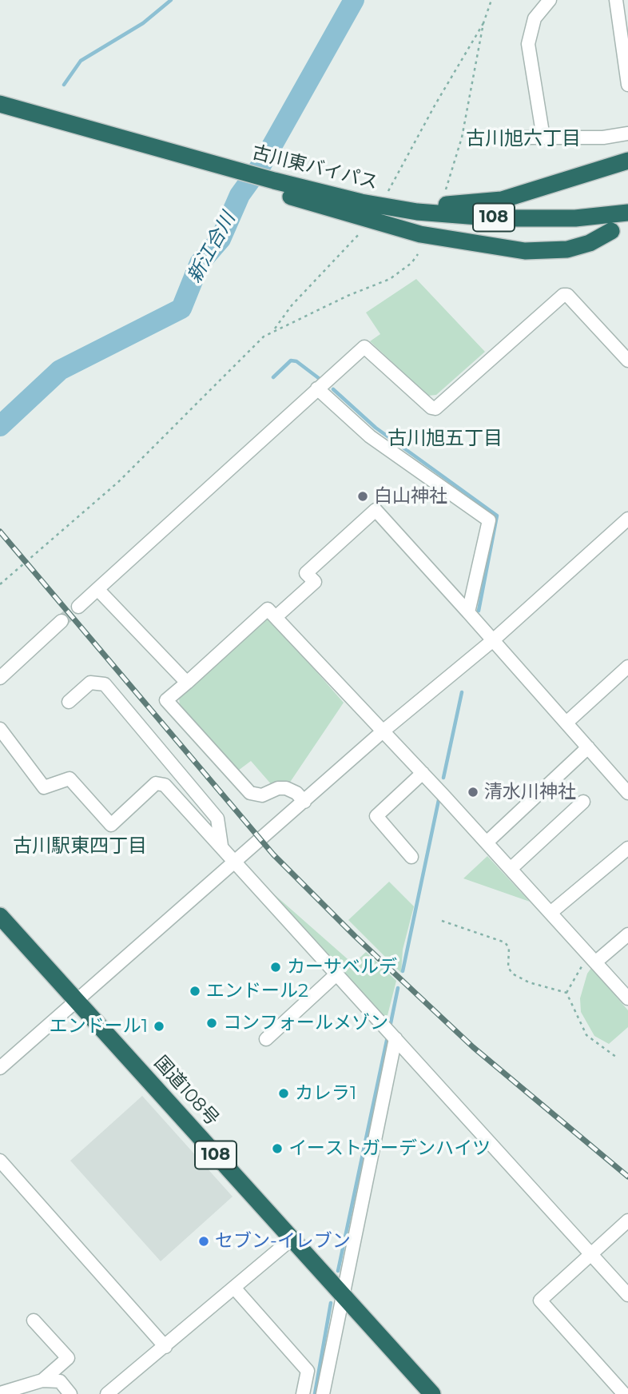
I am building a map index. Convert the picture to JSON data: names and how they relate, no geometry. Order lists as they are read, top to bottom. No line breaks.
{"streets":{"highway":["古川東バイパス","108","国道108号"]},"districts":["古川旭六丁目","古川旭五丁目","古川駅東四丁目"],"water":["新江合川"],"places":["白山神社","清水川神社","カーサベルデ","エンドール2","コンフォールメゾン","エンドール1","カレラ1","イーストガーデンハイツ","セブン-イレブン"]}
